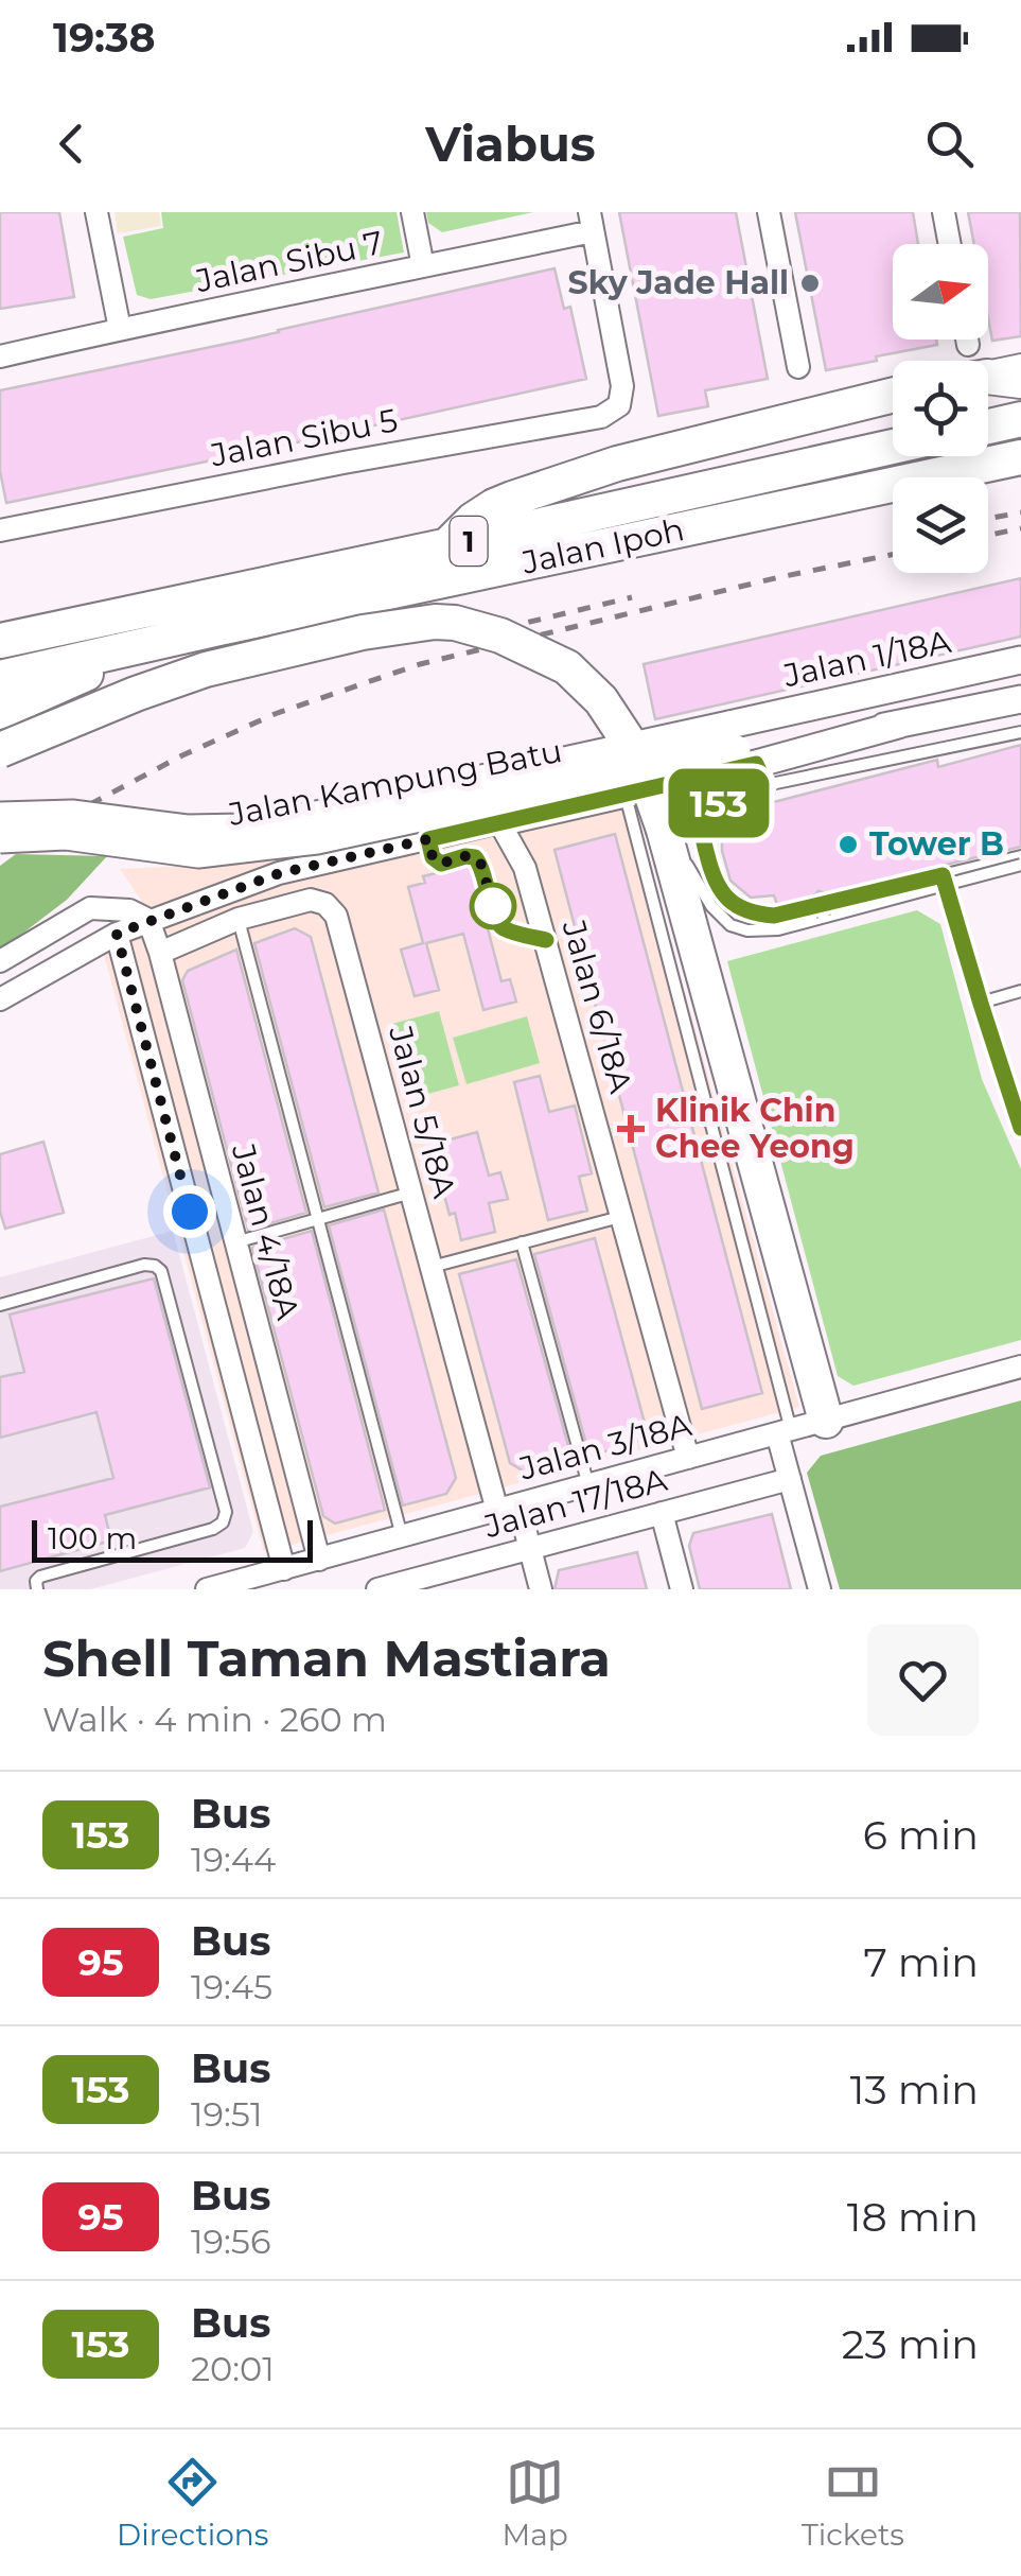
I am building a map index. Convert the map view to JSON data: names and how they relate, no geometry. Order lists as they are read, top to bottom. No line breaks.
{"streets":{"highway":["1","Jalan Ipoh"],"street":["Jalan Sibu 7","Jalan Sibu 5","Jalan 1/18A","Jalan Kampung Batu","Jalan 6/18A","Jalan 5/18A","Jalan 4/18A","Jalan 3/18A","Jalan 17/18A"]},"crossings":[["Jalan Sibu 7","Jalan Sibu 5"],["Jalan 1/18A","Jalan Kampung Batu"],["Jalan 6/18A","Jalan 3/18A"],["Jalan 5/18A","Jalan 4/18A"],["Jalan 5/18A","Jalan 3/18A"],["Jalan 5/18A","Jalan 17/18A"],["Jalan 4/18A","Jalan 3/18A"]],"places":{"other":["Sky Jade Hall","Tower B"],"health":["Klinik Chin Chee Yeong"]},"lines":["bus line 153"],"scale_bar":"100 m","north":"right","page":{"status":"19:38","header":"Viabus","on_map":"153","scale":"100 m","heading":["Shell Taman Mastiara","Walk · 4 min · 260 m"],"list":[{"mark":"153","name":"Bus","note":"19:44","value":"6 min"},{"mark":"95","name":"Bus","note":"19:45","value":"7 min"},{"mark":"153","name":"Bus","note":"19:51","value":"13 min"},{"mark":"95","name":"Bus","note":"19:56","value":"18 min"},{"mark":"153","name":"Bus","note":"20:01","value":"23 min"}],"tabs":["Directions","Map","Tickets"]}}
